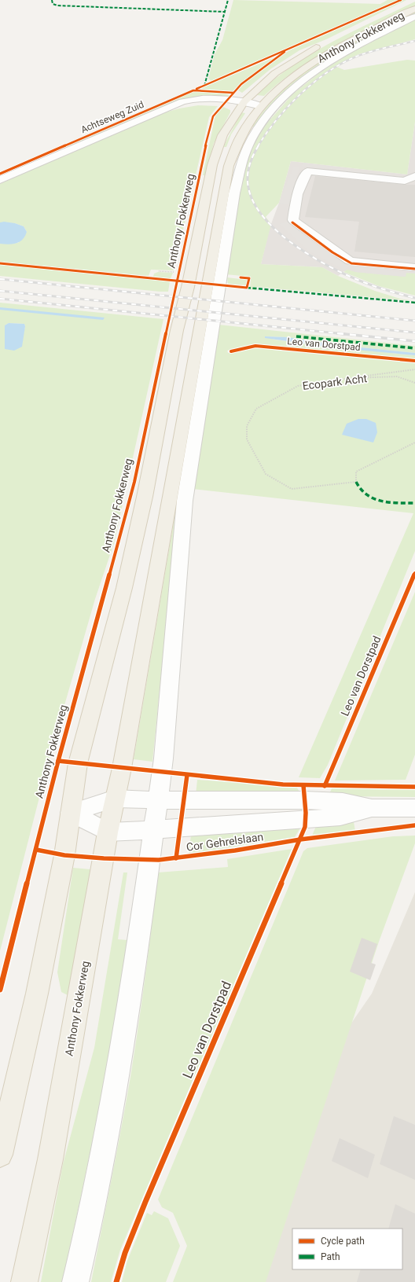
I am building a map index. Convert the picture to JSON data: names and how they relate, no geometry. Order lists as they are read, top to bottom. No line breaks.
{"streets":{"main road":["Anthony Fokkerweg"],"street":["Achtseweg Zuid","Cor Gehrelslaan"],"path":["Ecopark Acht"],"cycle path":["Leo van Dorstpad"]},"crossings":[["Anthony Fokkerweg","Achtseweg Zuid"],["Anthony Fokkerweg","Cor Gehrelslaan"]],"legend":["Cycle path","Path"]}
